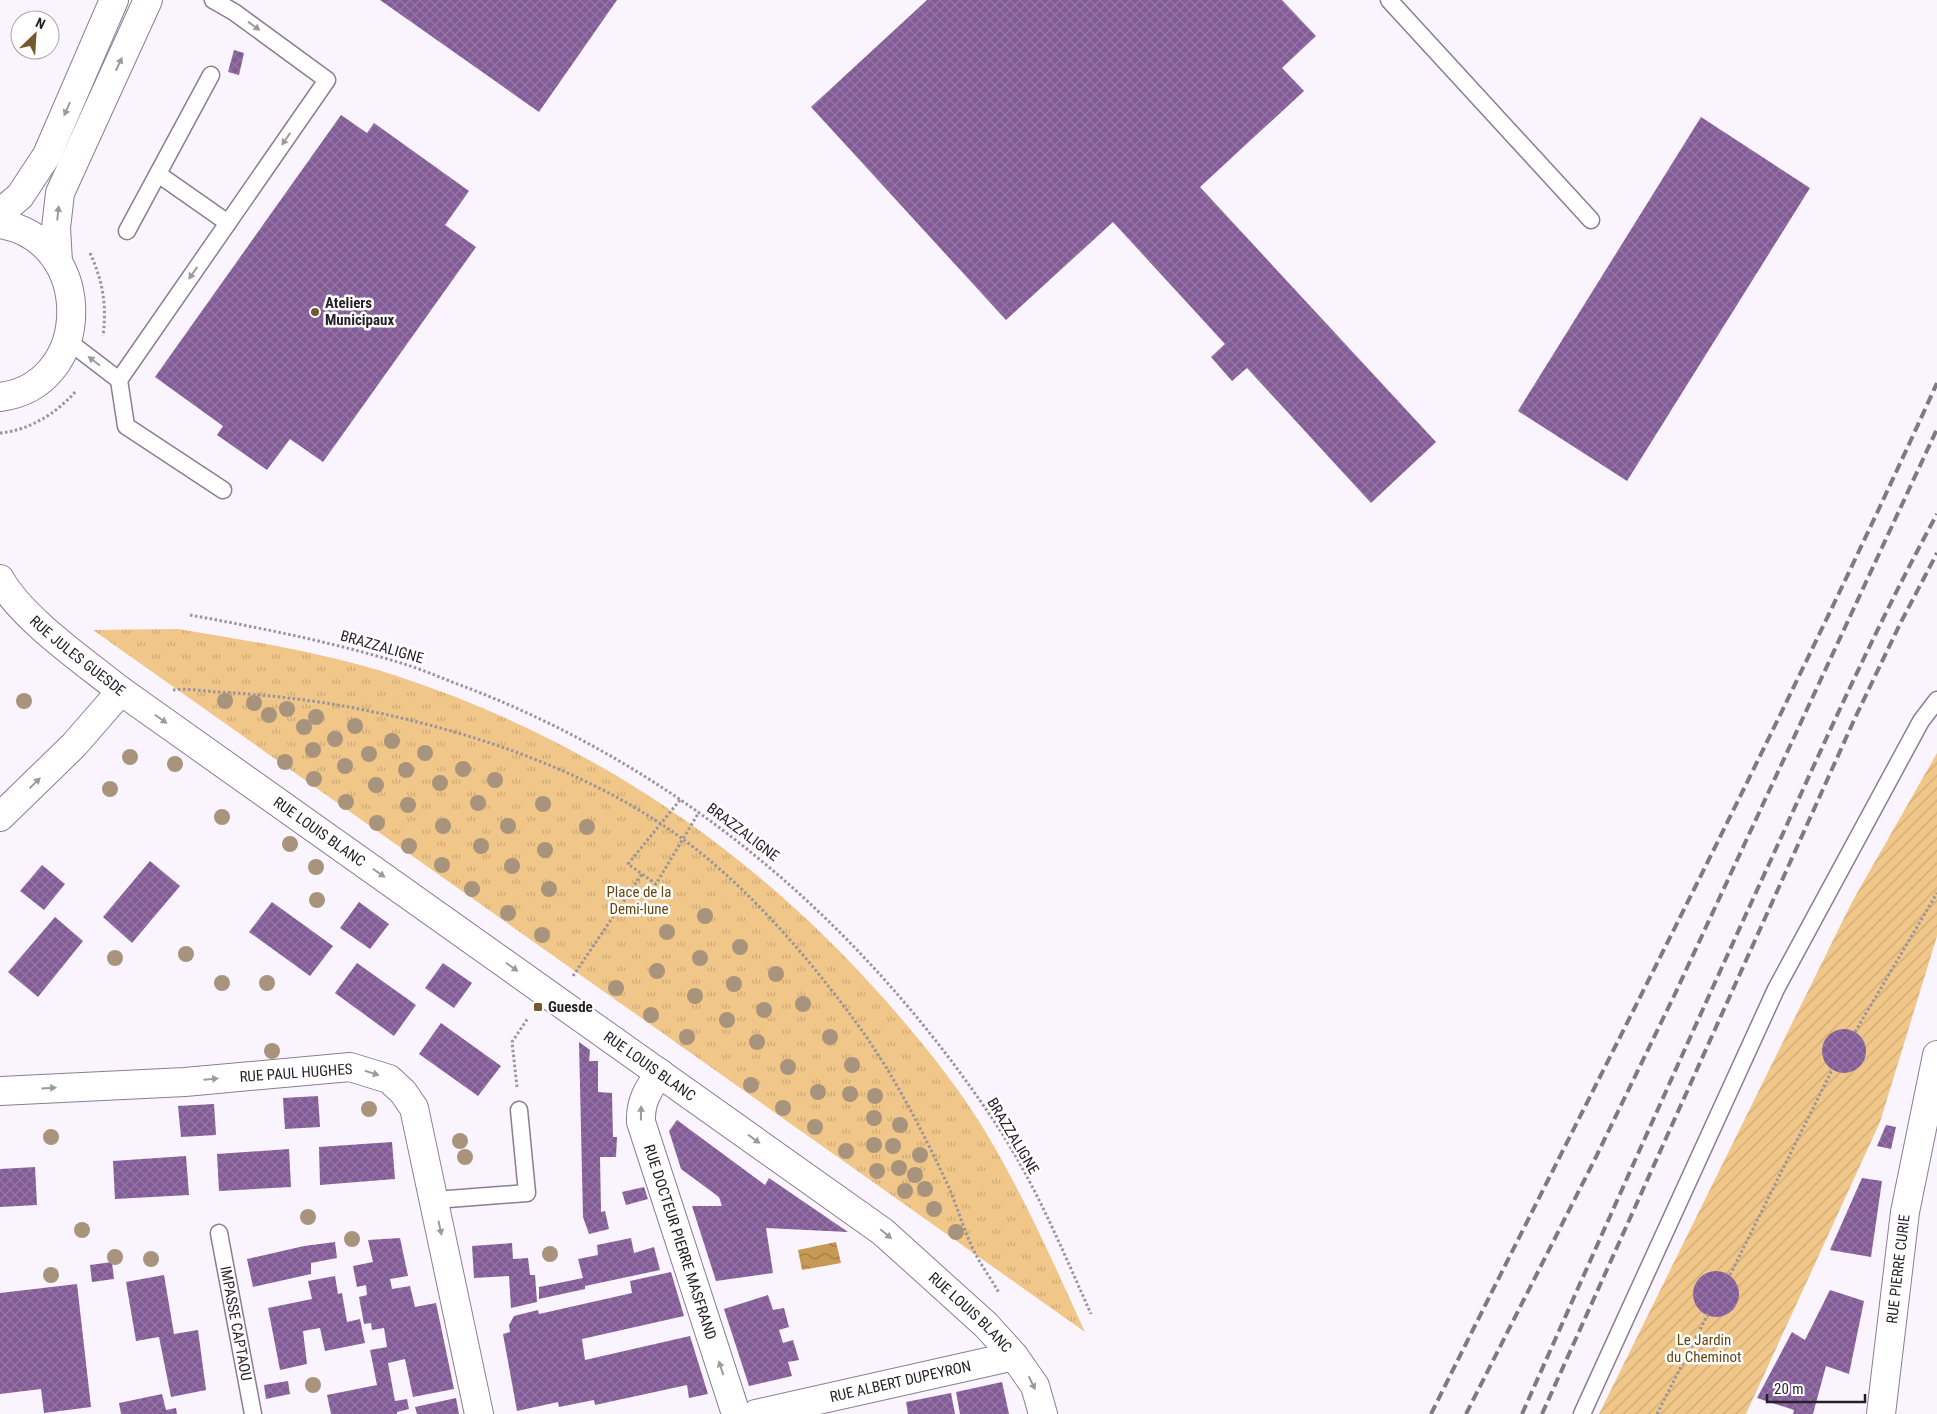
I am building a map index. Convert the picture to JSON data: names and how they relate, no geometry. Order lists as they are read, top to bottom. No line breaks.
{"streets":{"street":["RUE JULES GUESDE","RUE LOUIS BLANC","RUE PAUL HUGHES","RUE DOCTEUR PIERRE MASFRAND","RUE PIERRE CURIE","RUE ALBERT DUPEYRON"],"lane":["IMPASSE CAPTAOU"],"path":["BRAZZALIGNE"]},"crossings":[["RUE JULES GUESDE","RUE LOUIS BLANC"],["RUE LOUIS BLANC","RUE DOCTEUR PIERRE MASFRAND"],["RUE LOUIS BLANC","RUE ALBERT DUPEYRON"]],"one_way":["RUE JULES GUESDE","RUE LOUIS BLANC","RUE DOCTEUR PIERRE MASFRAND"],"parks":["Place de la Demi-lune","Le Jardin du Cheminot"],"places":{"other":["Ateliers Municipaux"],"transit":["Guesde"]},"scale_bar":"20 m","north":"top right"}
